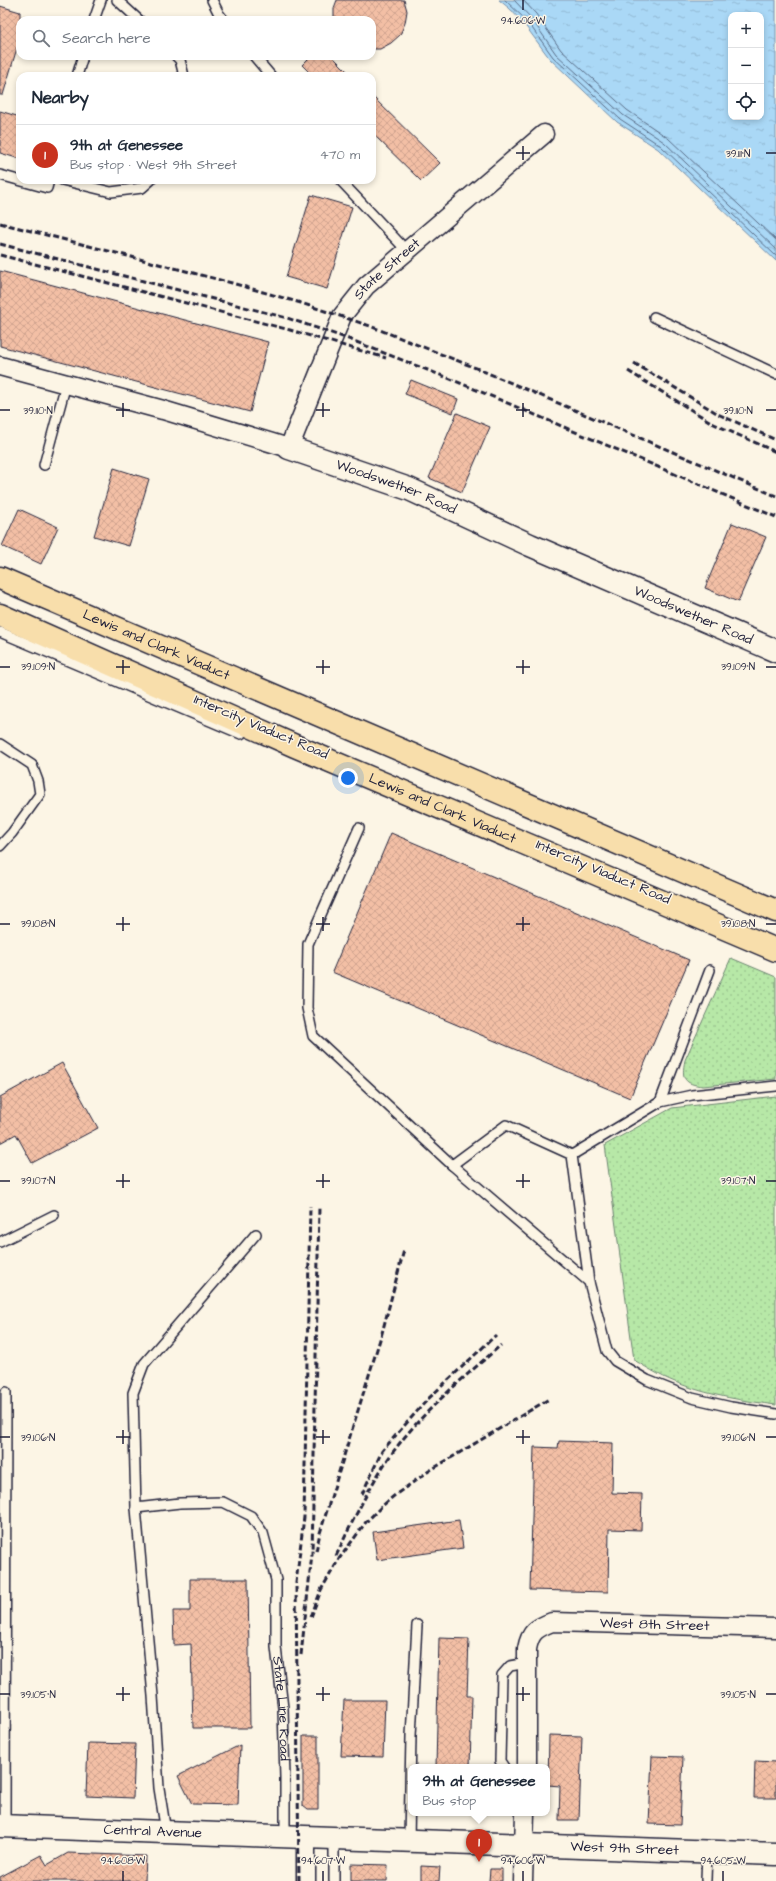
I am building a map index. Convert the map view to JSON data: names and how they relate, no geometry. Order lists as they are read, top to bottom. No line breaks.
{"streets":{"highway":["Lewis and Clark Viaduct"],"street":["State Street","Woodswether Road","West 8th Street","Central Avenue","West 9th Street"],"lane":["Intercity Viaduct Road","State Line Road"]},"crossings":[["State Street","Woodswether Road"],["State Line Road","Central Avenue"],["Central Avenue","West 9th Street"]],"page":{"map_buttons":["+","−"],"search":"Search here","heading":"Nearby","list":[{"mark":"1","name":"9th at Genessee","note":"Bus stop · West 9th Street","value":"470 m"}],"popup":["9th at Genessee","Bus stop"],"pins":"1"},"coordinates":["94.606°W","39.111°N","39.110°N","39.109°N","39.108°N","39.107°N","39.106°N","39.105°N","94.608°W","94.607°W","94.605°W"]}
